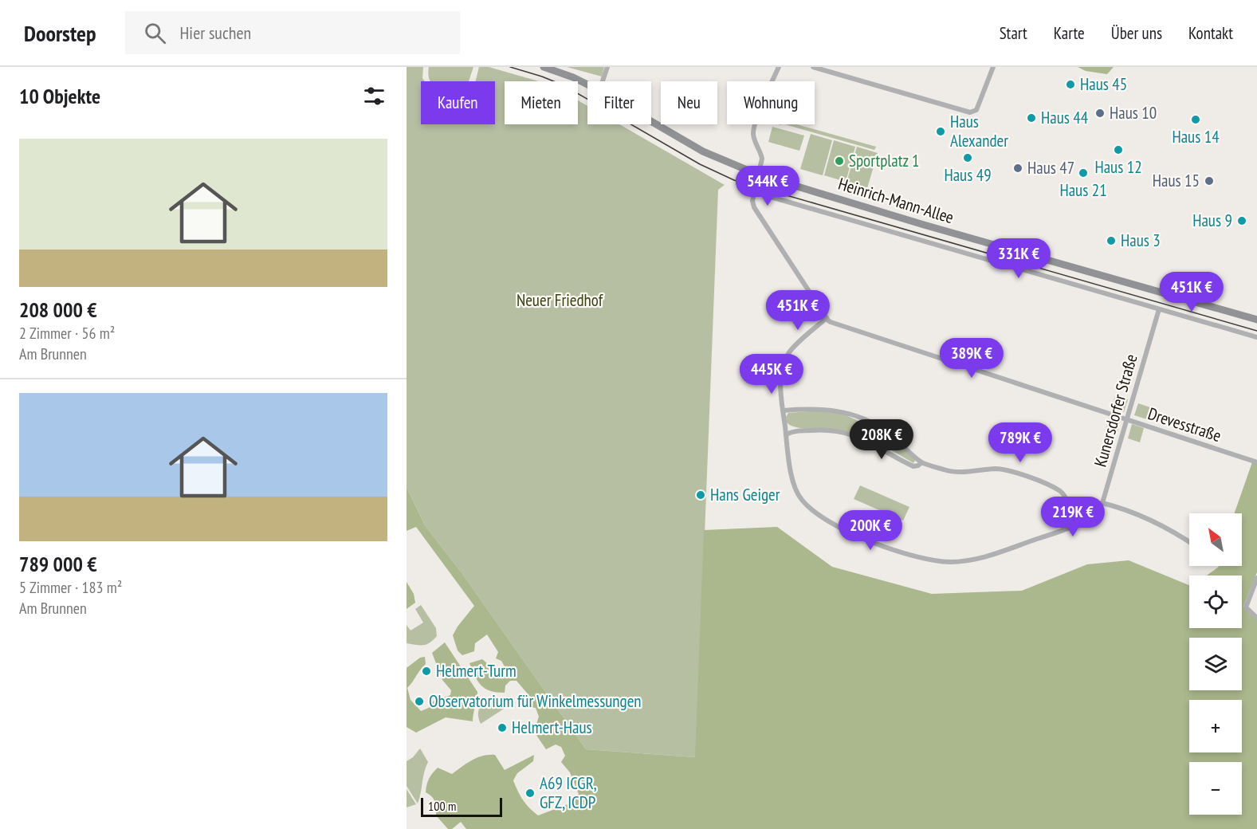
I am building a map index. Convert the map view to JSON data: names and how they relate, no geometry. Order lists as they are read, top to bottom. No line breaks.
{"streets":{"main road":["Heinrich-Mann-Allee"],"street":["Kunersdorfer Straße","Drevesstraße"]},"crossings":[["Heinrich-Mann-Allee","Kunersdorfer Straße"],["Kunersdorfer Straße","Drevesstraße"]],"parks":["Neuer Friedhof"],"places":["Haus 45","Haus 10","Haus 44","Haus 14","Haus Alexander","Haus 12","Haus 49","Sportplatz 1","Haus 47","Haus 21","Haus 15","Haus 9","Haus 3","Hans Geiger","Helmert-Turm","Observatorium für Winkelmessungen","Helmert-Haus","A69 ICGR, GFZ, ICDP"],"scale_bar":"100 m","north":"top left","page":{"header":"Doorstep","search":"Hier suchen","nav":["Start","Karte","Über uns","Kontakt"],"heading":"10 Objekte","chip":["Kaufen","Mieten","Filter","Neu","Wohnung"],"list":[{"name":"208 000 €","note":"2 Zimmer · 56 m² · Am Brunnen"},{"name":"789 000 €","note":"5 Zimmer · 183 m² · Am Brunnen"}],"price":["544K €","331K €","451K €","451K €","389K €","445K €","208K €","789K €","219K €","200K €"],"map_buttons":["+","−"],"scale":"100 m"}}
